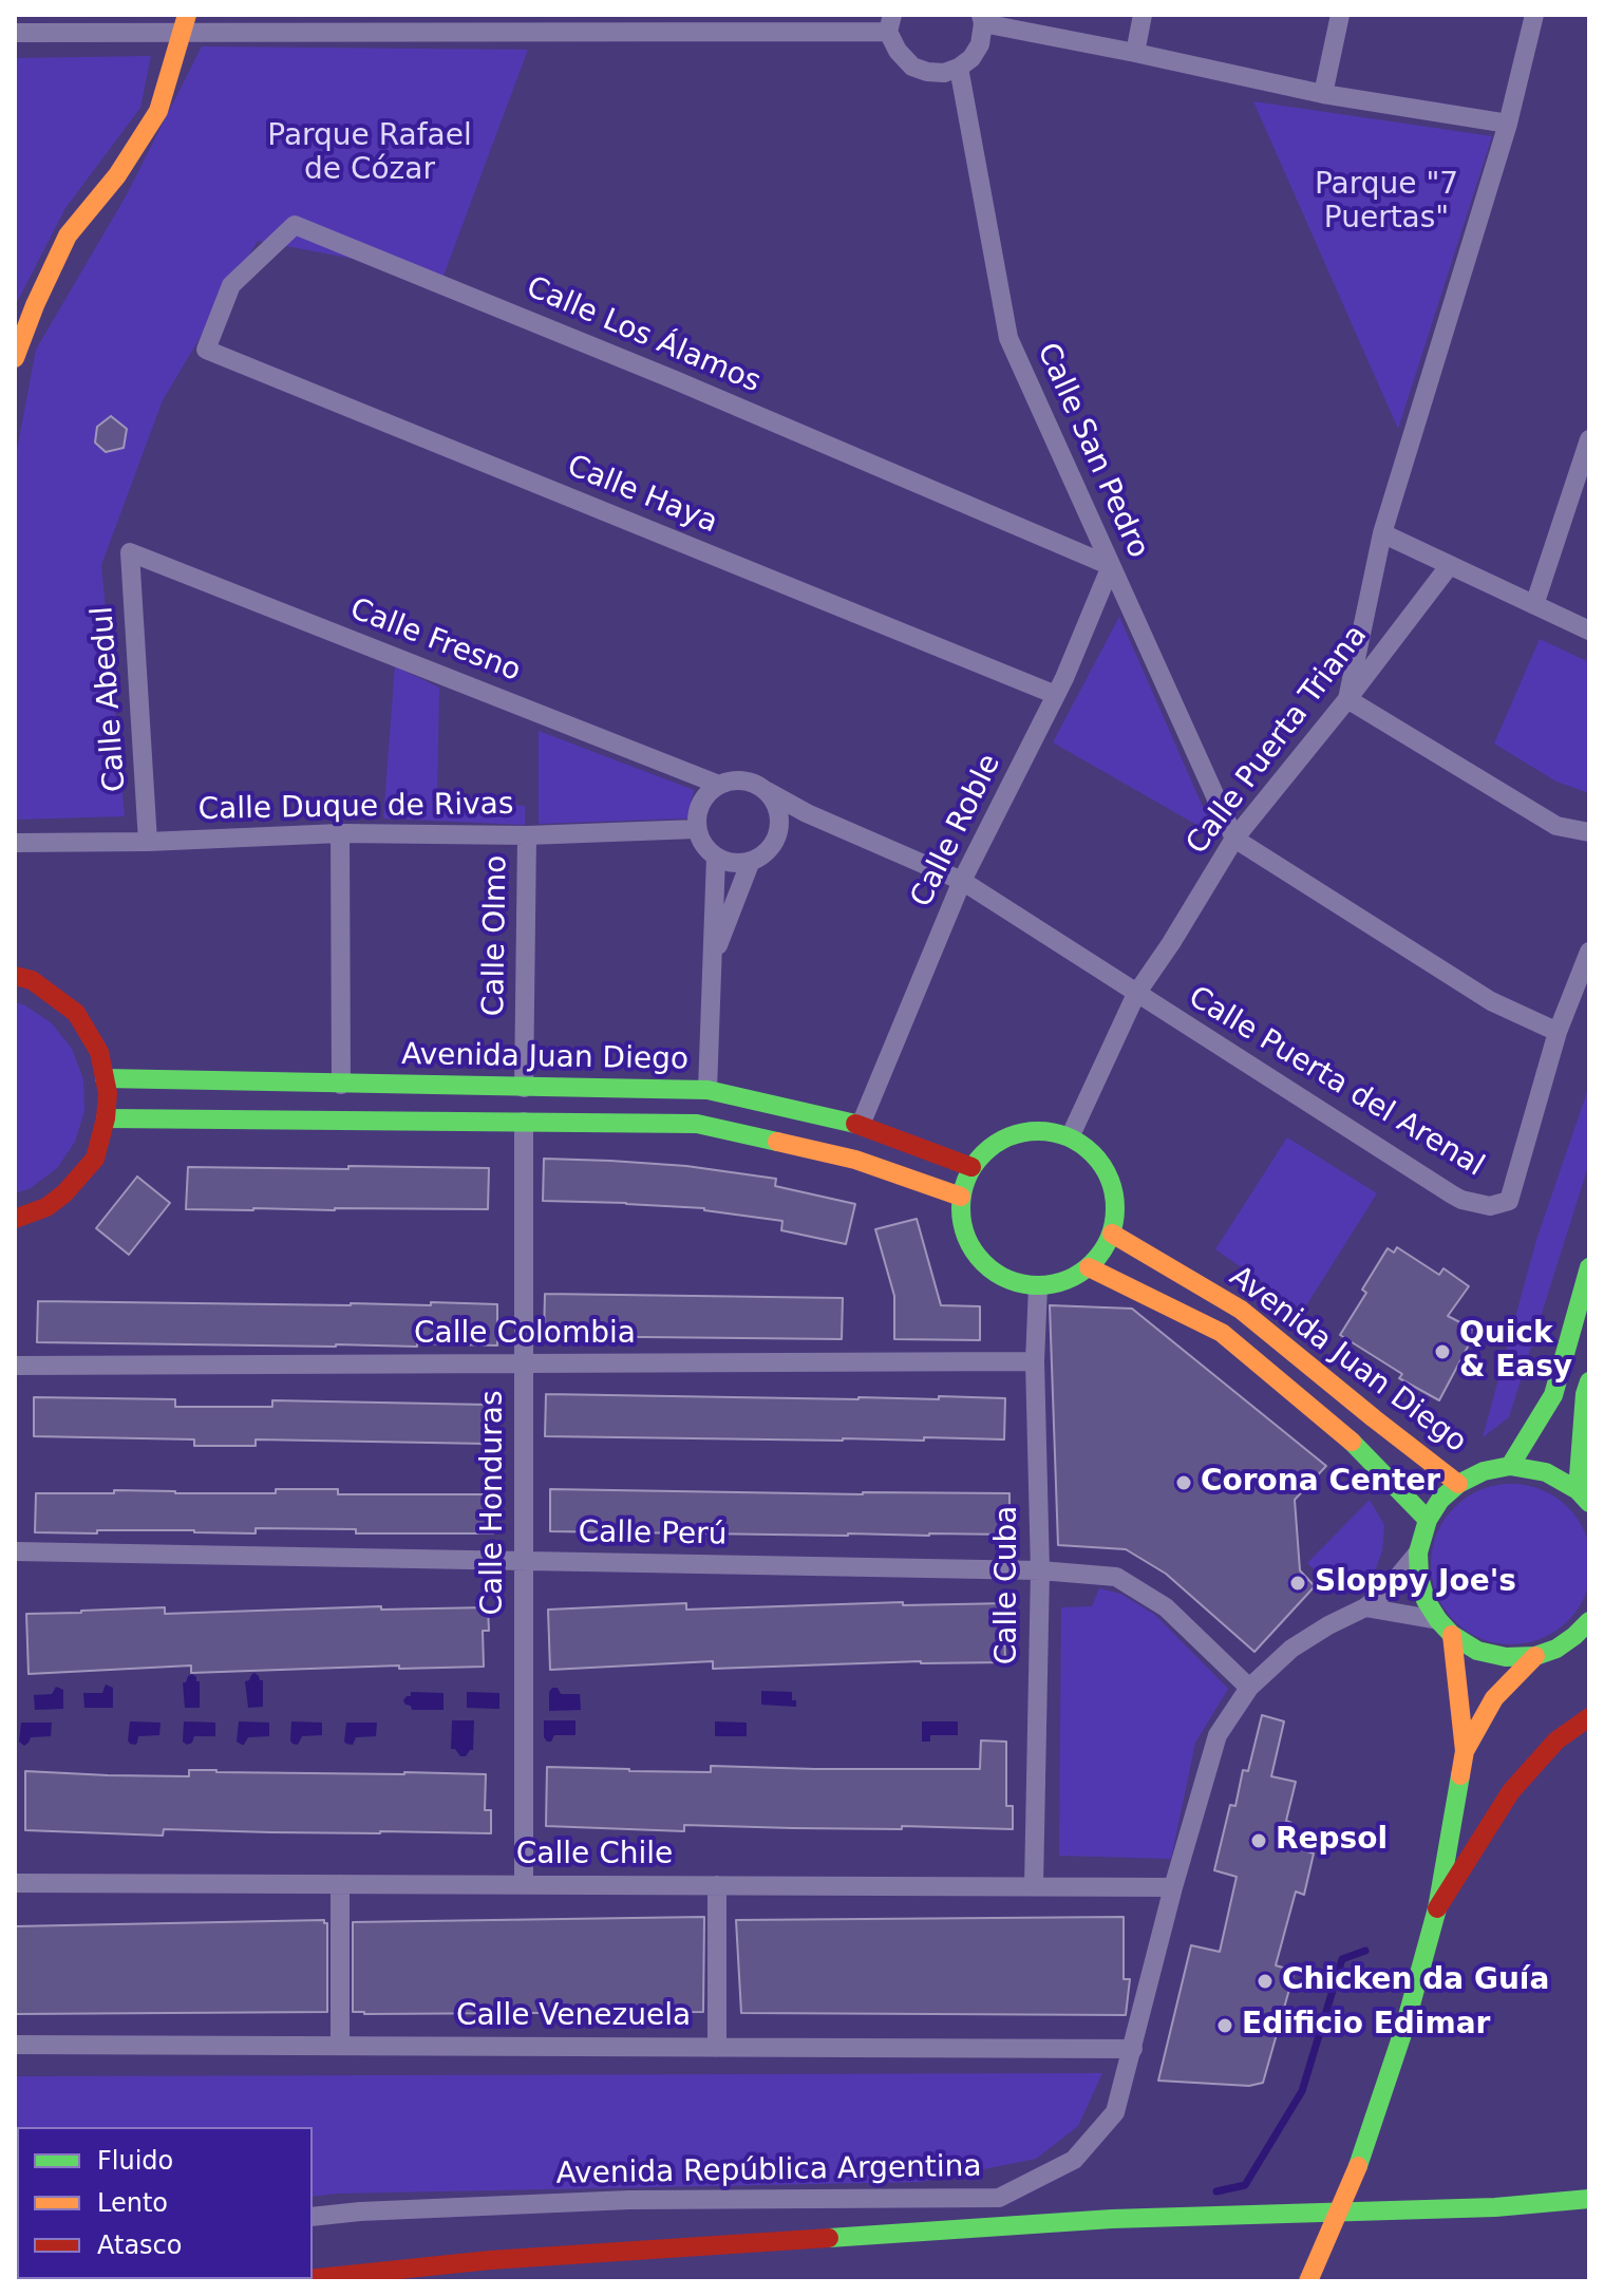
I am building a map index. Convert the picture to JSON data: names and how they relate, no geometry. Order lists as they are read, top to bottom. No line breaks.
{"streets":{"main road":["Avenida Juan Diego"],"street":["Calle Los Álamos","Calle San Pedro","Calle Haya","Calle Fresno","Calle Abedul","Calle Puerta Triana","Calle Duque de Rivas","Calle Roble","Calle Olmo","Calle Puerta del Arenal","Calle Colombia","Calle Honduras","Calle Perú","Calle Cuba","Calle Chile","Calle Venezuela","Avenida República Argentina"]},"crossings":[["Calle Los Álamos","Calle San Pedro"],["Calle Los Álamos","Calle Haya"],["Calle Los Álamos","Calle Roble"],["Calle San Pedro","Calle Puerta Triana"],["Calle San Pedro","Calle Roble"],["Calle Haya","Calle Roble"],["Calle Fresno","Calle Abedul"],["Calle Fresno","Calle Duque de Rivas"],["Calle Abedul","Calle Duque de Rivas"],["Calle Puerta Triana","Avenida Juan Diego"],["Calle Puerta Triana","Calle Puerta del Arenal"],["Calle Puerta Triana","Calle Cuba"],["Calle Duque de Rivas","Calle Olmo"],["Calle Roble","Avenida Juan Diego"],["Calle Olmo","Avenida Juan Diego"],["Avenida Juan Diego","Calle Cuba"],["Calle Colombia","Calle Honduras"],["Calle Colombia","Calle Cuba"],["Calle Honduras","Calle Perú"],["Calle Honduras","Calle Chile"],["Calle Perú","Calle Cuba"],["Calle Perú","Avenida República Argentina"],["Calle Cuba","Calle Chile"],["Calle Chile","Avenida República Argentina"],["Calle Venezuela","Avenida República Argentina"]],"parks":["Parque Rafael de Cózar","Parque \"7 Puertas\""],"places":["Quick & Easy","Corona Center","Sloppy Joe's","Repsol","Chicken da Guía","Edificio Edimar"],"legend":["Fluido","Lento","Atasco"]}
